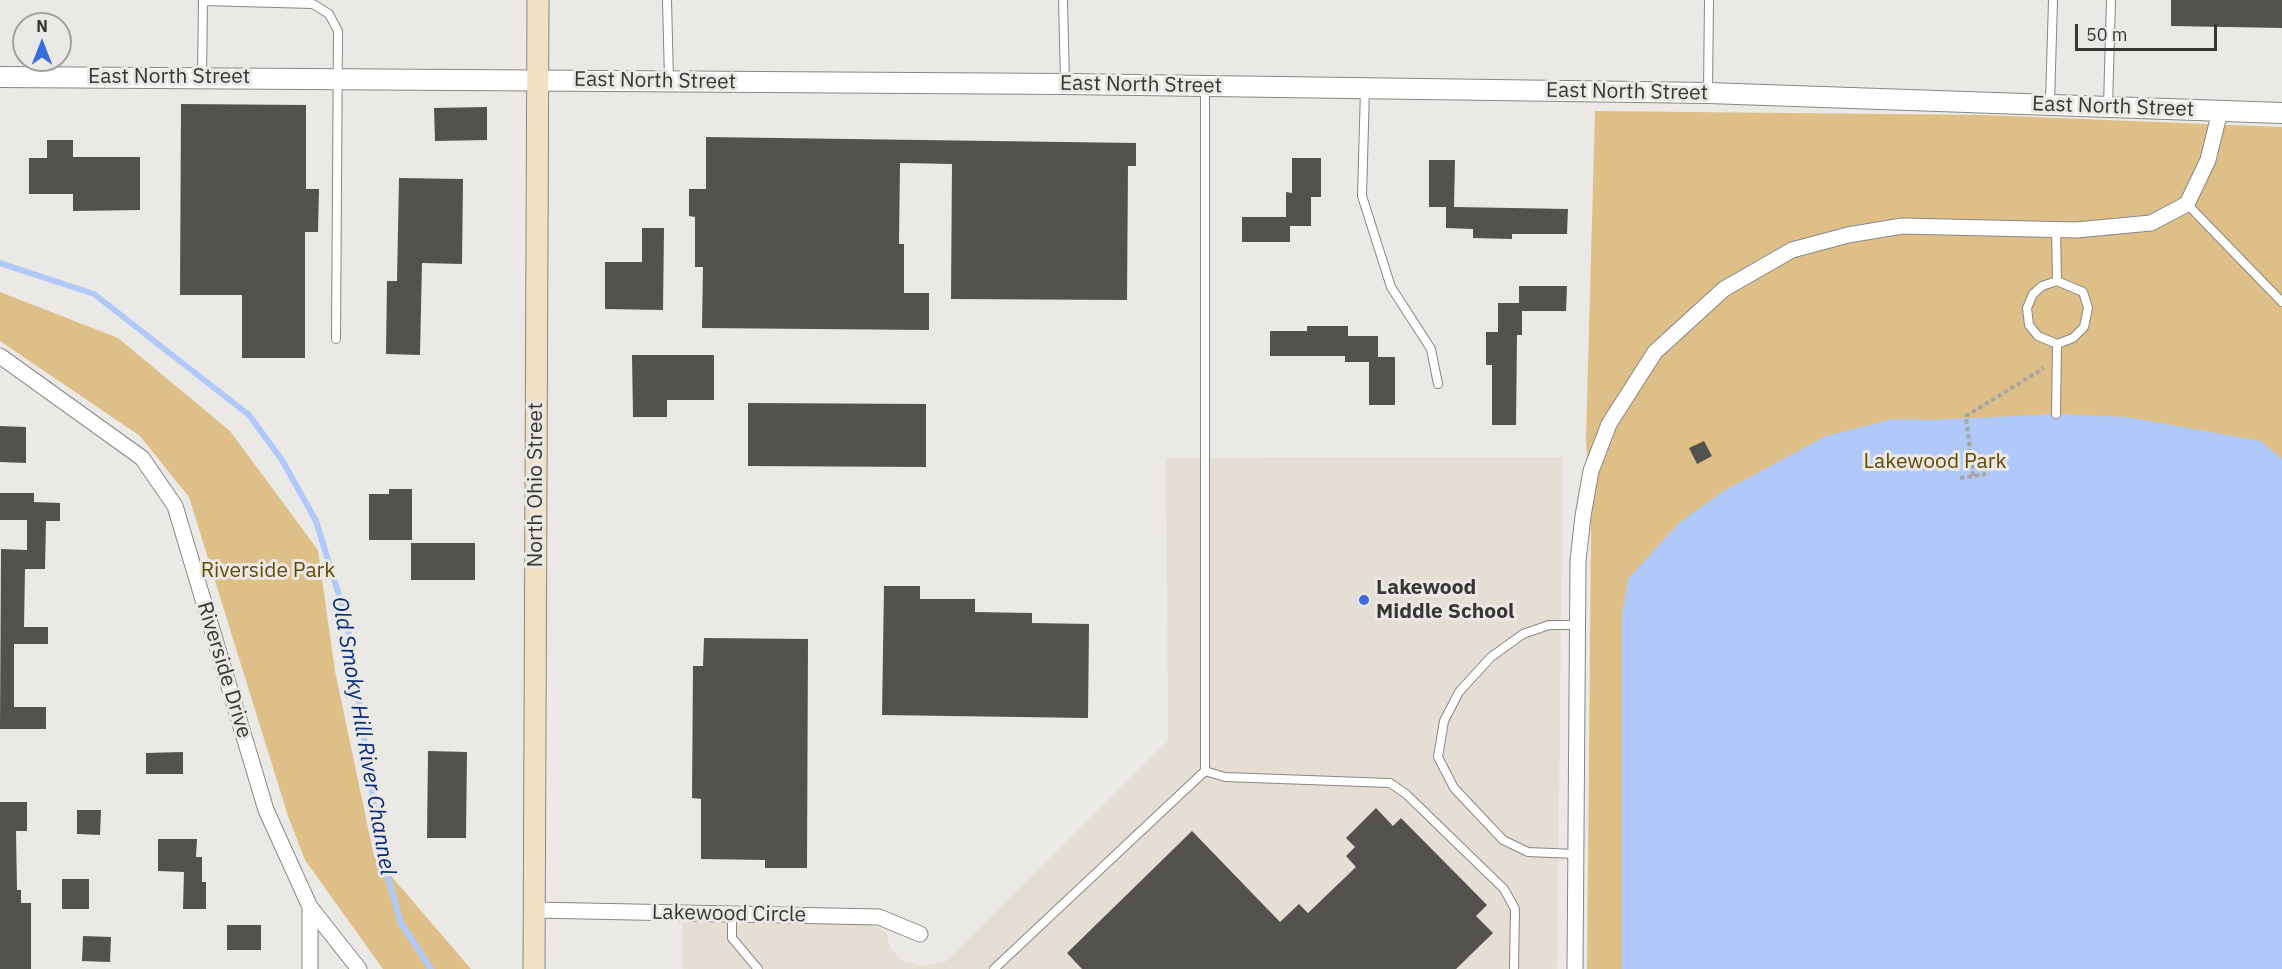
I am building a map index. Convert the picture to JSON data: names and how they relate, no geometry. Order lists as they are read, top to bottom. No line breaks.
{"streets":{"main road":["North Ohio Street"],"street":["East North Street","Riverside Drive","Lakewood Circle"]},"crossings":[["East North Street","North Ohio Street"],["North Ohio Street","Lakewood Circle"]],"water":["Old Smoky Hill River Channel"],"parks":["Lakewood Park","Riverside Park"],"places":["Lakewood Middle School"],"scale_bar":"50 m","north":"top"}
